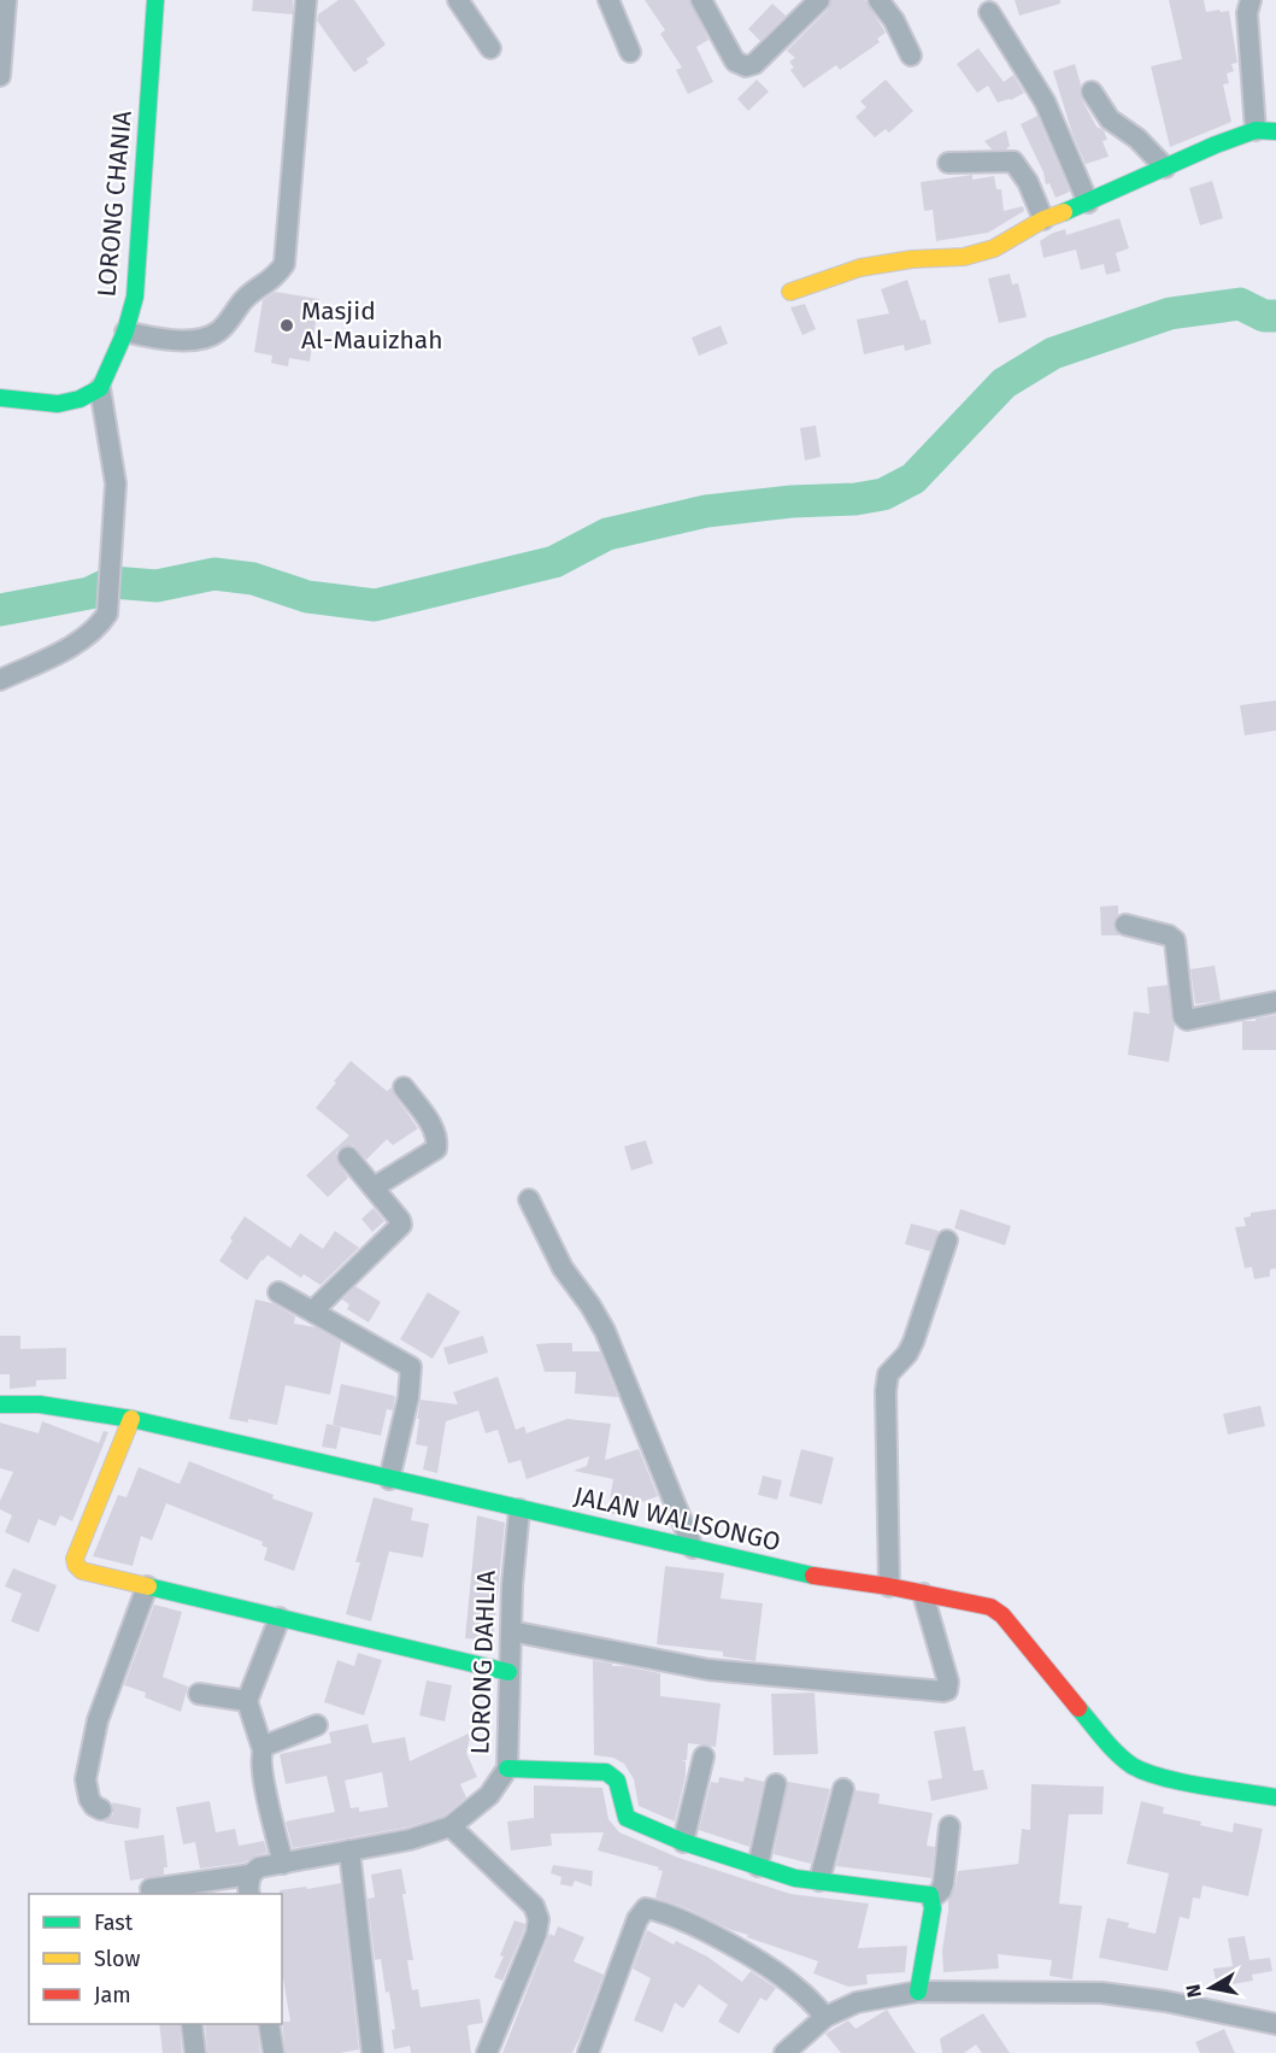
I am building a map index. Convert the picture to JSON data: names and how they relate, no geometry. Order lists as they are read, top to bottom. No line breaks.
{"streets":{"street":["LORONG CHANIA","JALAN WALISONGO","LORONG DAHLIA"]},"crossings":[["JALAN WALISONGO","LORONG DAHLIA"]],"places":["Masjid Al-Mauizhah"],"legend":["Fast","Slow","Jam"],"north":"left"}
